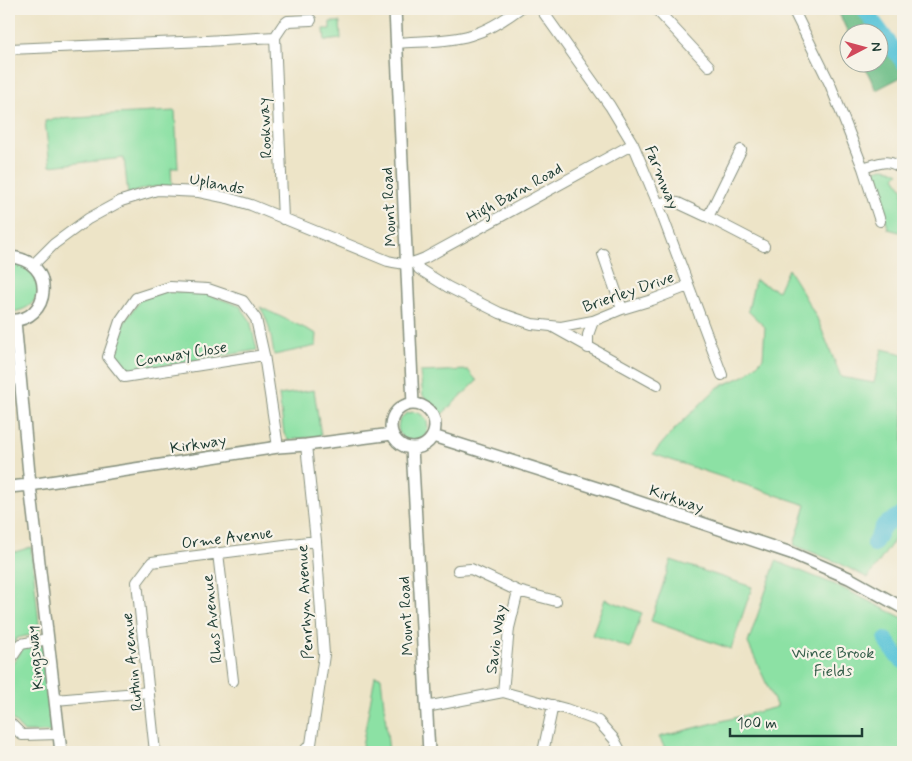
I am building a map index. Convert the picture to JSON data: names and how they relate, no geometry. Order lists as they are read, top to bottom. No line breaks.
{"streets":{"street":["Rookway","Farmway","Uplands","High Barn Road","Mount Road","Brierley Drive","Conway Close","Kirkway","Orme Avenue","Penrhyn Avenue","Rhos Avenue","Savio Way","Kingsway","Ruthin Avenue"]},"crossings":[["Rookway","Uplands"],["Farmway","High Barn Road"],["Farmway","Brierley Drive"],["Uplands","High Barn Road"],["Uplands","Mount Road"],["Uplands","Brierley Drive"],["Uplands","Kingsway"],["High Barn Road","Mount Road"],["High Barn Road","Brierley Drive"],["Mount Road","Brierley Drive"],["Mount Road","Kirkway"],["Conway Close","Kirkway"],["Kirkway","Penrhyn Avenue"],["Kirkway","Kingsway"],["Orme Avenue","Penrhyn Avenue"],["Orme Avenue","Rhos Avenue"],["Orme Avenue","Ruthin Avenue"]],"parks":["Wince Brook Fields"],"scale_bar":"100 m","north":"right"}
